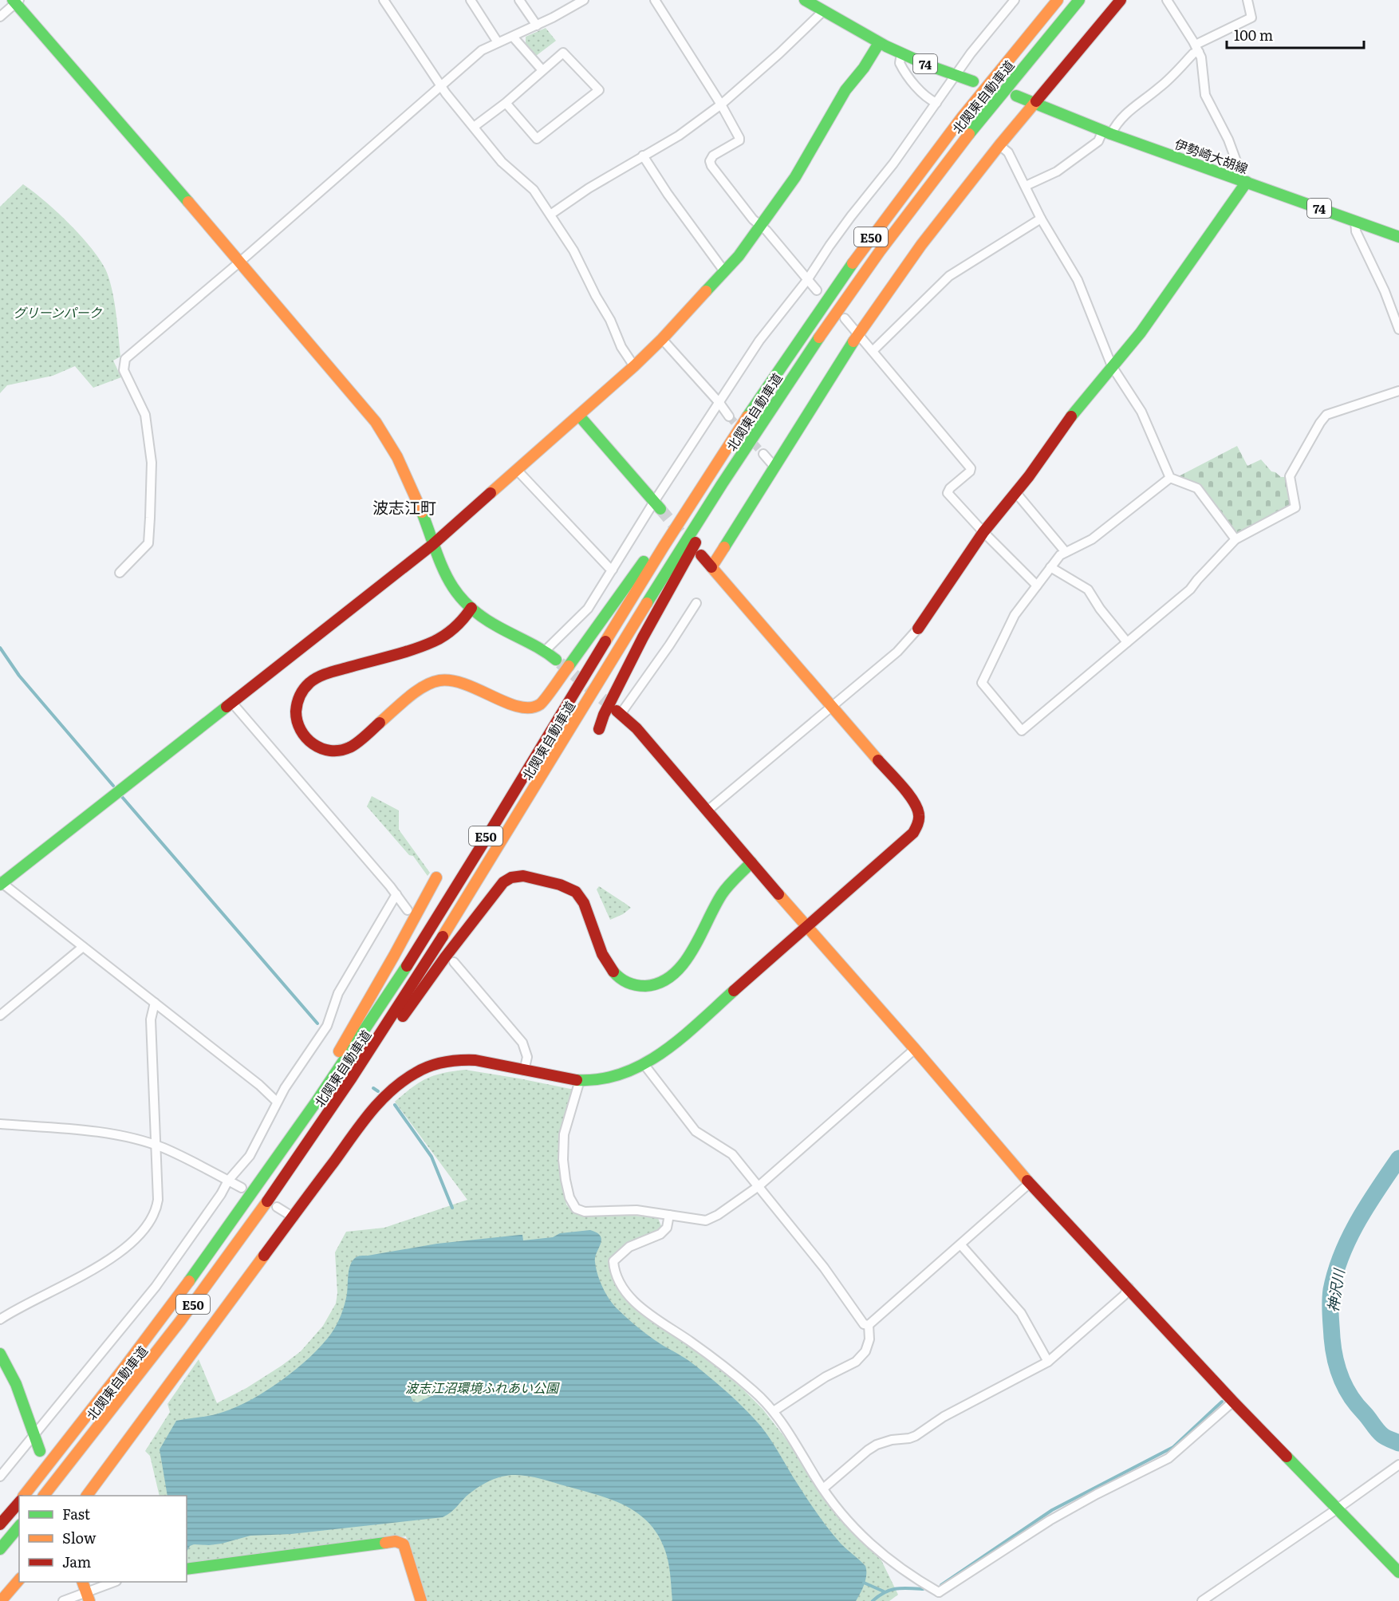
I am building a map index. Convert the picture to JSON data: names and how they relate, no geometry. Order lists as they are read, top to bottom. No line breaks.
{"streets":{"main road":["74","北関東自動車道","伊勢崎大胡線","E50"]},"districts":["波志江町"],"water":["神沢川"],"parks":["グリーンパーク","波志江沼環境ふれあい公園"],"legend":["Fast","Slow","Jam"],"scale_bar":"100 m"}
